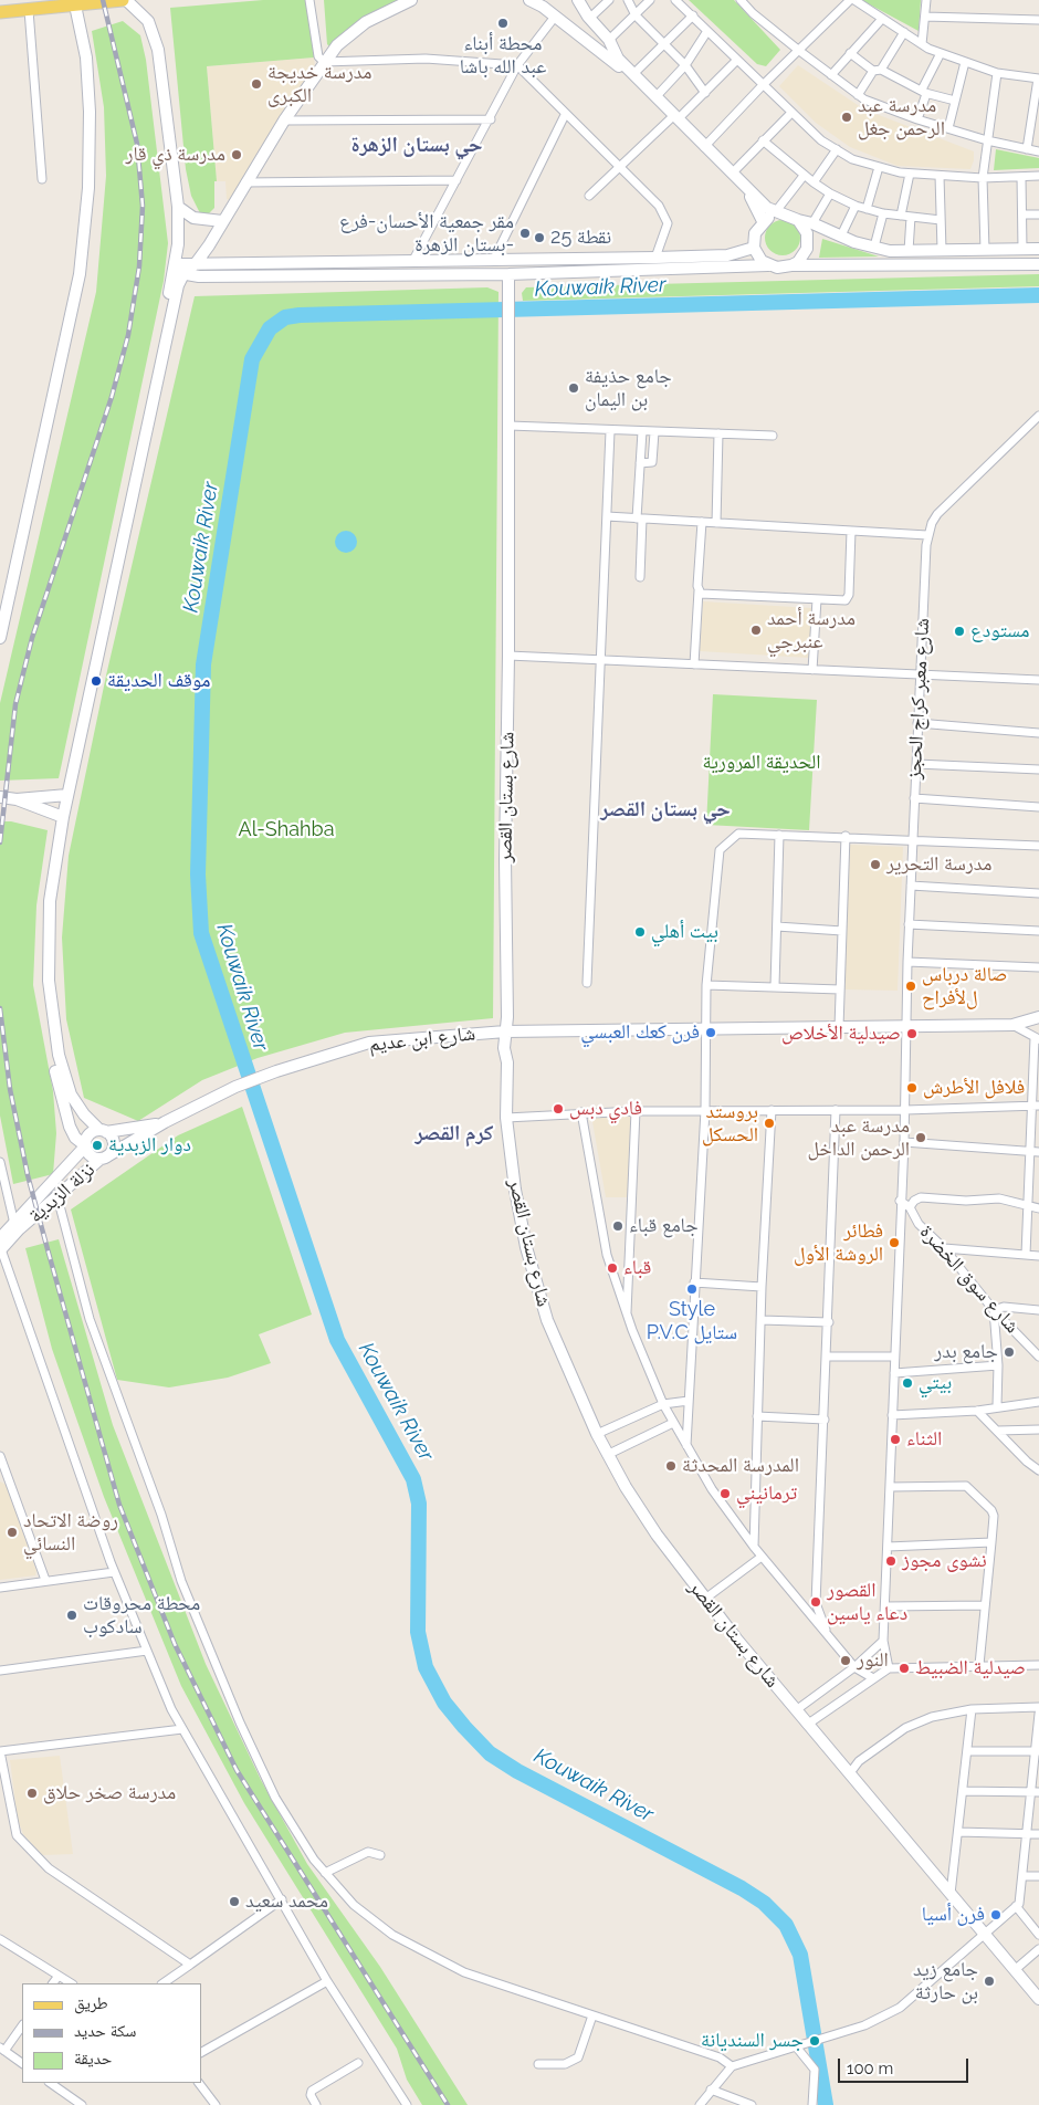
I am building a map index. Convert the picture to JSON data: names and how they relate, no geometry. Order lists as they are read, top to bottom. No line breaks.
{"streets":{"main road":["شارع بستان القصر","شارع ابن عديم","نزلة الزبدية"],"street":["شارع معبر كراج الحجز","شارع سوق الخضرة"]},"crossings":[["شارع معبر كراج الحجز","شارع ابن عديم"],["شارع معبر كراج الحجز","شارع سوق الخضرة"],["شارع بستان القصر","شارع ابن عديم"],["شارع ابن عديم","نزلة الزبدية"]],"districts":["حي بستان الزهرة","حي بستان القصر","كرم القصر"],"water":["Kouwaik River"],"parks":["الحديقة المرورية","Al-Shahba"],"places":["محطة أبناء عبد الله باشا","مدرسة خديجة الكبرى","مدرسة عبد الرحمن جغل","مدرسة ذي قار","مقر جمعية الأحسان-فرع بستان الزهرة-","نقطة 25","جامع حذيفة بن اليمان","مدرسة أحمد عنبرجي","مستودع","موقف الحديقة","مدرسة التحرير","بيت أهلي","صالة درباس لﻷفراح","فرن كعك العبسي","صيدلية اﻷخلاص","فلافل اﻷطرش","فادي دبس","بروستد الحسكل","مدرسة عبد الرحمن الداخل","دوار الزبدية","جامع قباء","فطائر الروشة الأول","قباء","Style P.V.C ستايل","جامع بدر","بيتي","الثناء","المدرسة المحدثة","ترمانيني","روضة الاتحاد النسائي","نشوى مجوز","القصور دعاء ياسين","محطة محروقات سادكوب","النور","صيدلية الضبيط","مدرسة صخر حلاق","محمد سعيد","فرن أسيا","جامع زيد بن حارثة","جسر السنديانة"],"legend":["طريق","سكة حديد","حديقة"],"scale_bar":"100 m"}
